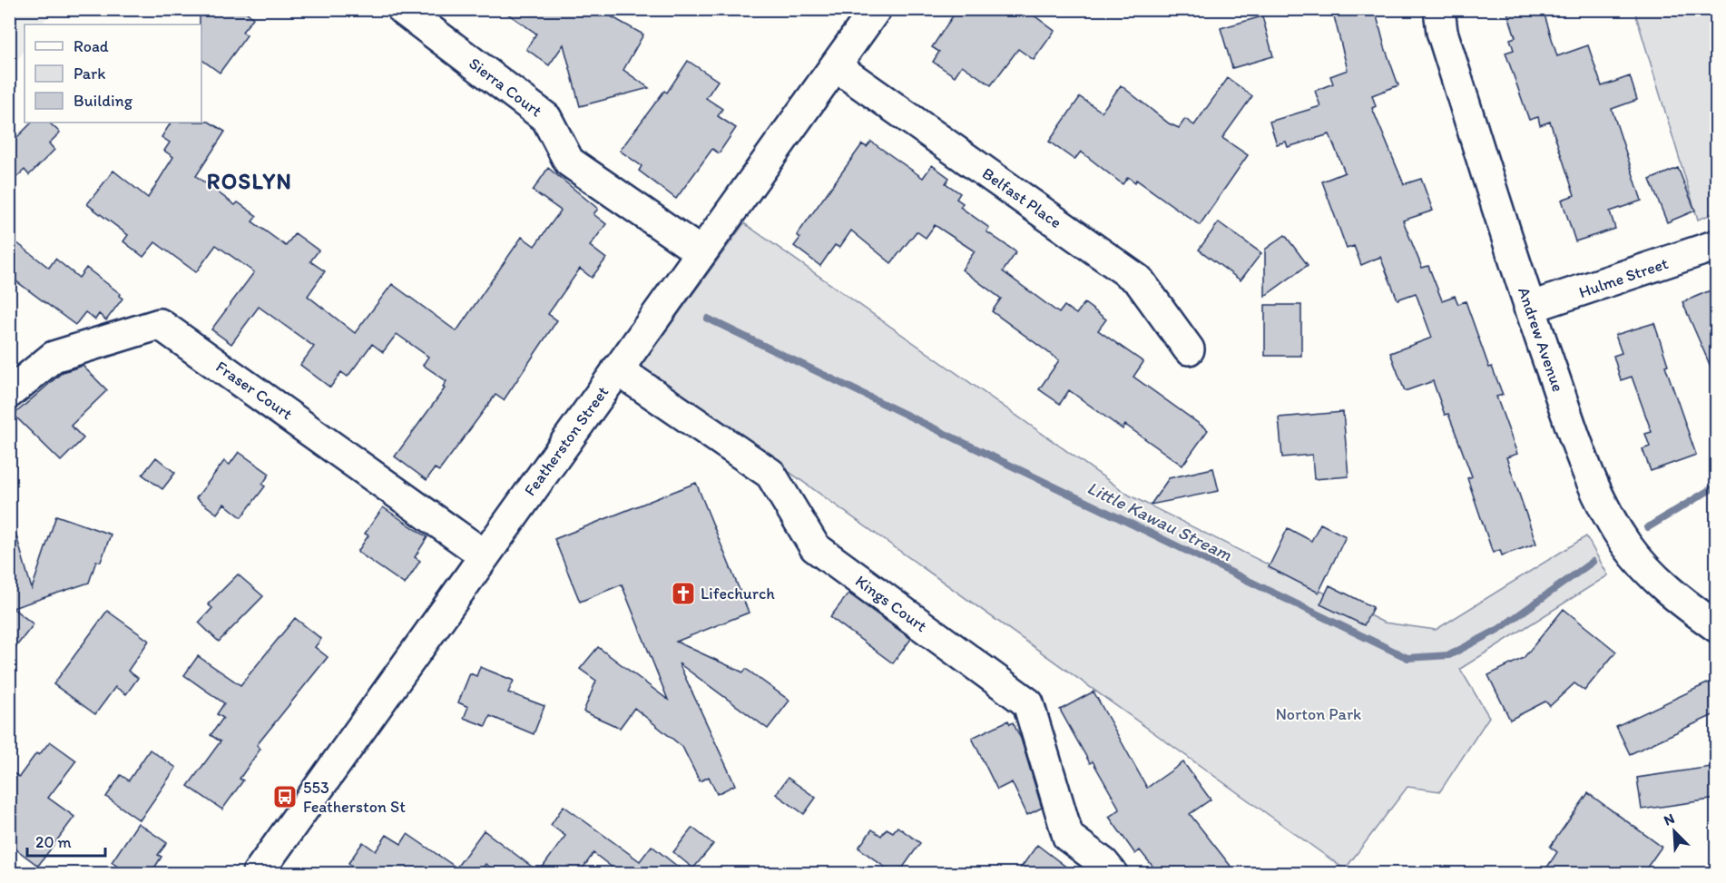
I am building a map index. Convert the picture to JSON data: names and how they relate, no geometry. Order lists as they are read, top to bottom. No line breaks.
{"streets":{"street":["Sierra Court","Belfast Place","Hulme Street","Andrew Avenue","Fraser Court","Featherston Street","Kings Court"]},"crossings":[["Sierra Court","Featherston Street"],["Belfast Place","Featherston Street"],["Hulme Street","Andrew Avenue"],["Fraser Court","Featherston Street"],["Featherston Street","Kings Court"]],"districts":["ROSLYN"],"water":["Little Kawau Stream"],"parks":["Norton Park"],"places":{"church":["Lifechurch"],"bus stop":["553 Featherston St"]},"legend":["Road","Park","Building"],"scale_bar":"20 m","north":"top left"}
